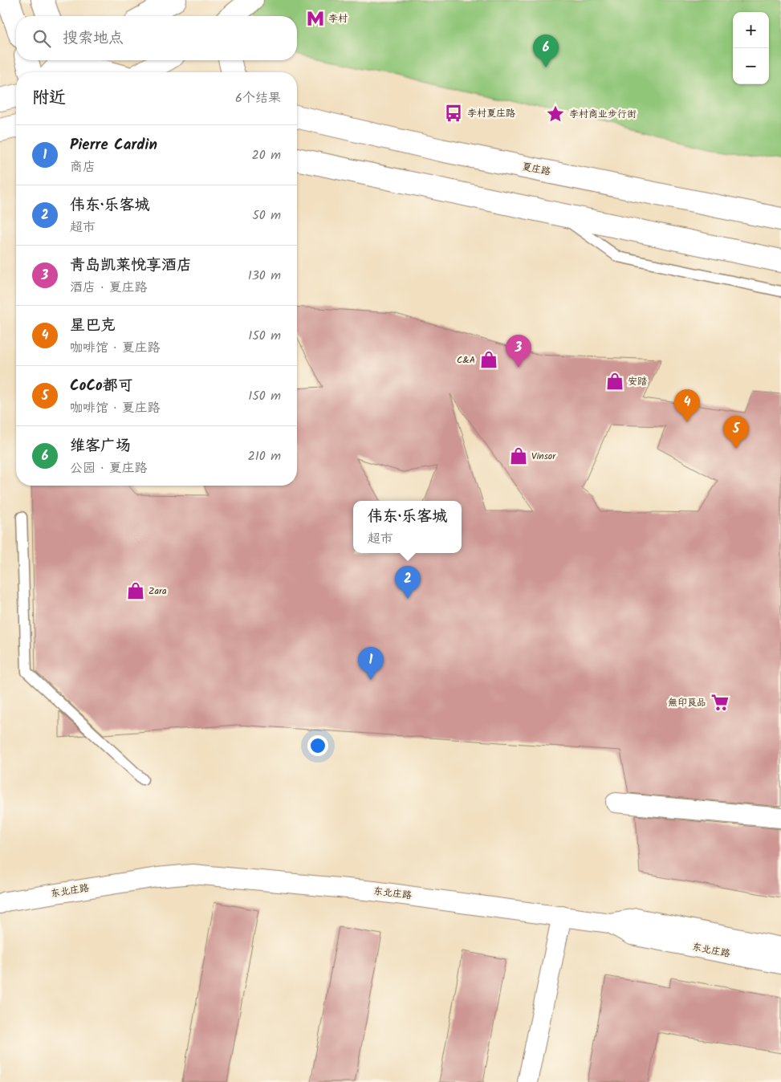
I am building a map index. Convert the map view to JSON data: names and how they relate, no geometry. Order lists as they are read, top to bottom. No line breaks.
{"streets":{"main road":["夏庄路"],"street":["东北庄路"]},"places":{"metro station":["李村"],"bus stop":["李村夏庄路"],"place":["李村商业步行街"],"shop":["C&A","安踏","Vinsor","Zara"],"supermarket":["無印良品"]},"page":{"map_buttons":["+","−"],"search":"搜索地点","pins":["6","3","4","5","2","1"],"heading":["附近","6个结果"],"list":[{"mark":"1","name":"Pierre Cardin","note":"商店","value":"20 m"},{"mark":"2","name":"伟东·乐客城","note":"超市","value":"50 m"},{"mark":"3","name":"青岛凯莱悦享酒店","note":"酒店 · 夏庄路","value":"130 m"},{"mark":"4","name":"星巴克","note":"咖啡馆 · 夏庄路","value":"150 m"},{"mark":"5","name":"CoCo都可","note":"咖啡馆 · 夏庄路","value":"150 m"},{"mark":"6","name":"维客广场","note":"公园 · 夏庄路","value":"210 m"}],"popup":["伟东·乐客城","超市"]}}
